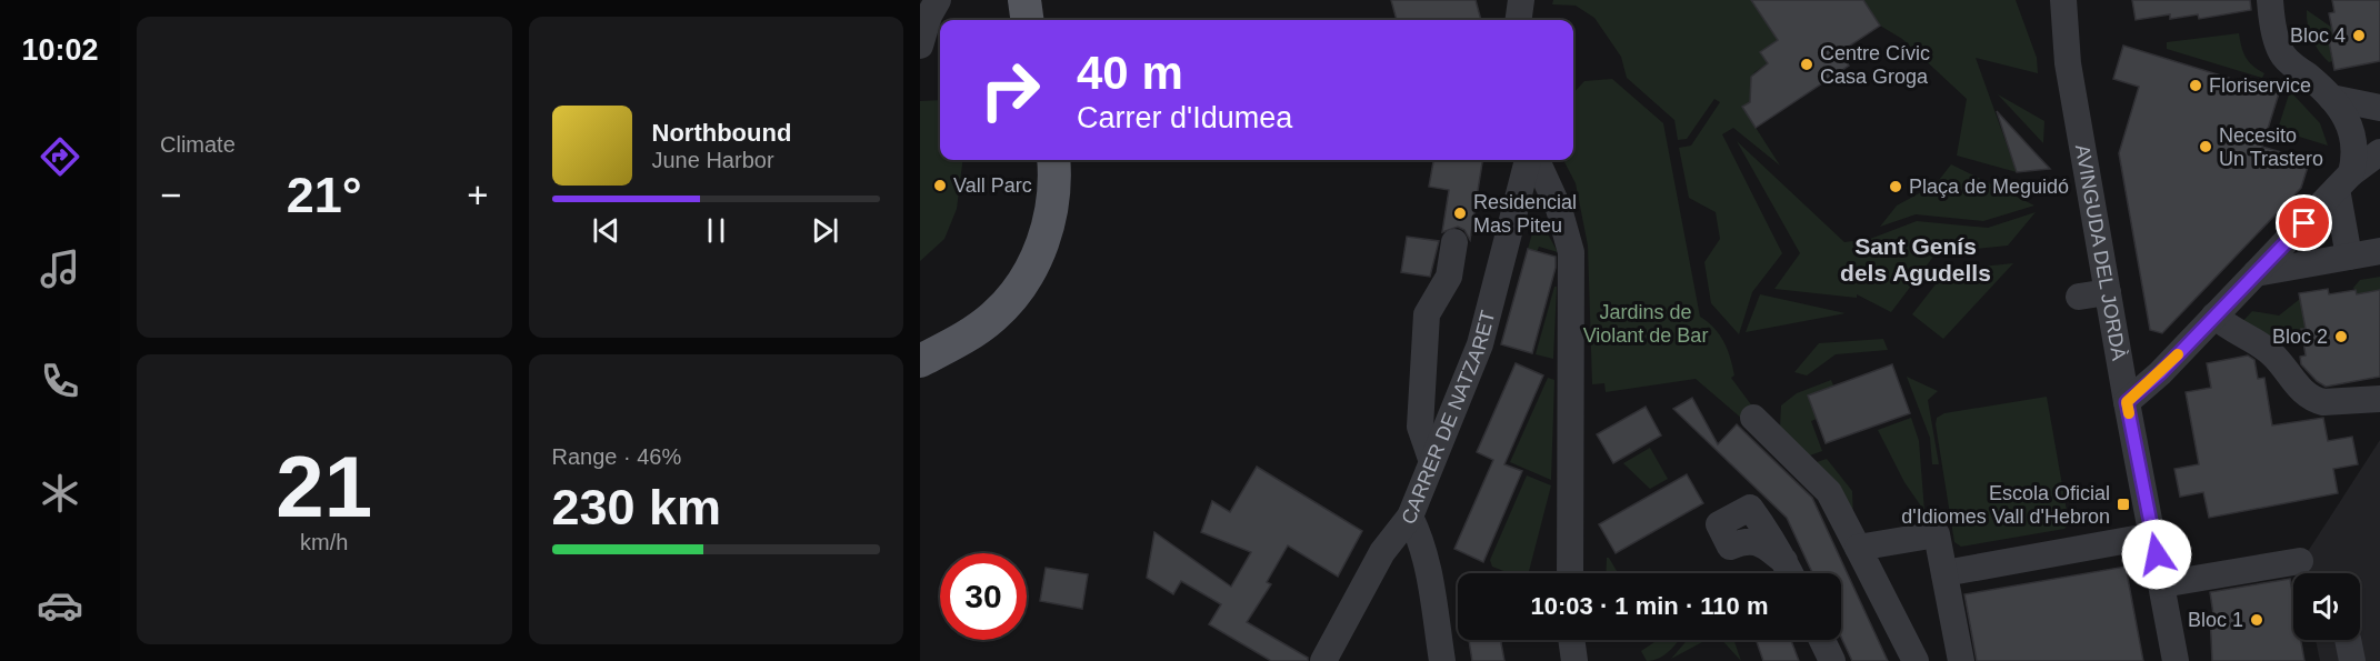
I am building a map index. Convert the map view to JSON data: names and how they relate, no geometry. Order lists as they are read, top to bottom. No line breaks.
{"streets":{"street":["AVINGUDA DEL JORDÀ","CARRER DE NATZARET"]},"districts":["Sant Genís dels Agudells"],"parks":["Jardins de Violant de Bar"],"places":{"other":["Bloc 4","Centre Cívic Casa Groga","Floriservice","Necesito Un Trastero","Vall Parc","Plaça de Meguidó","Residencial Mas Piteu","Bloc 2","Bloc 1"],"transit":["Escola Oficial d'Idiomes Vall d'Hebron"]},"page":{"tabs":"10:02","tile":["Climate",["21","km/h"],["Range · 46%","230 km"]],"turn":["40 m","Carrer d'Idumea"],"song":["Northbound","June Harbor"],"heat":["−","21°","+"],"limit":"30","trip":"10:03 · 1 min · 110 m"}}
